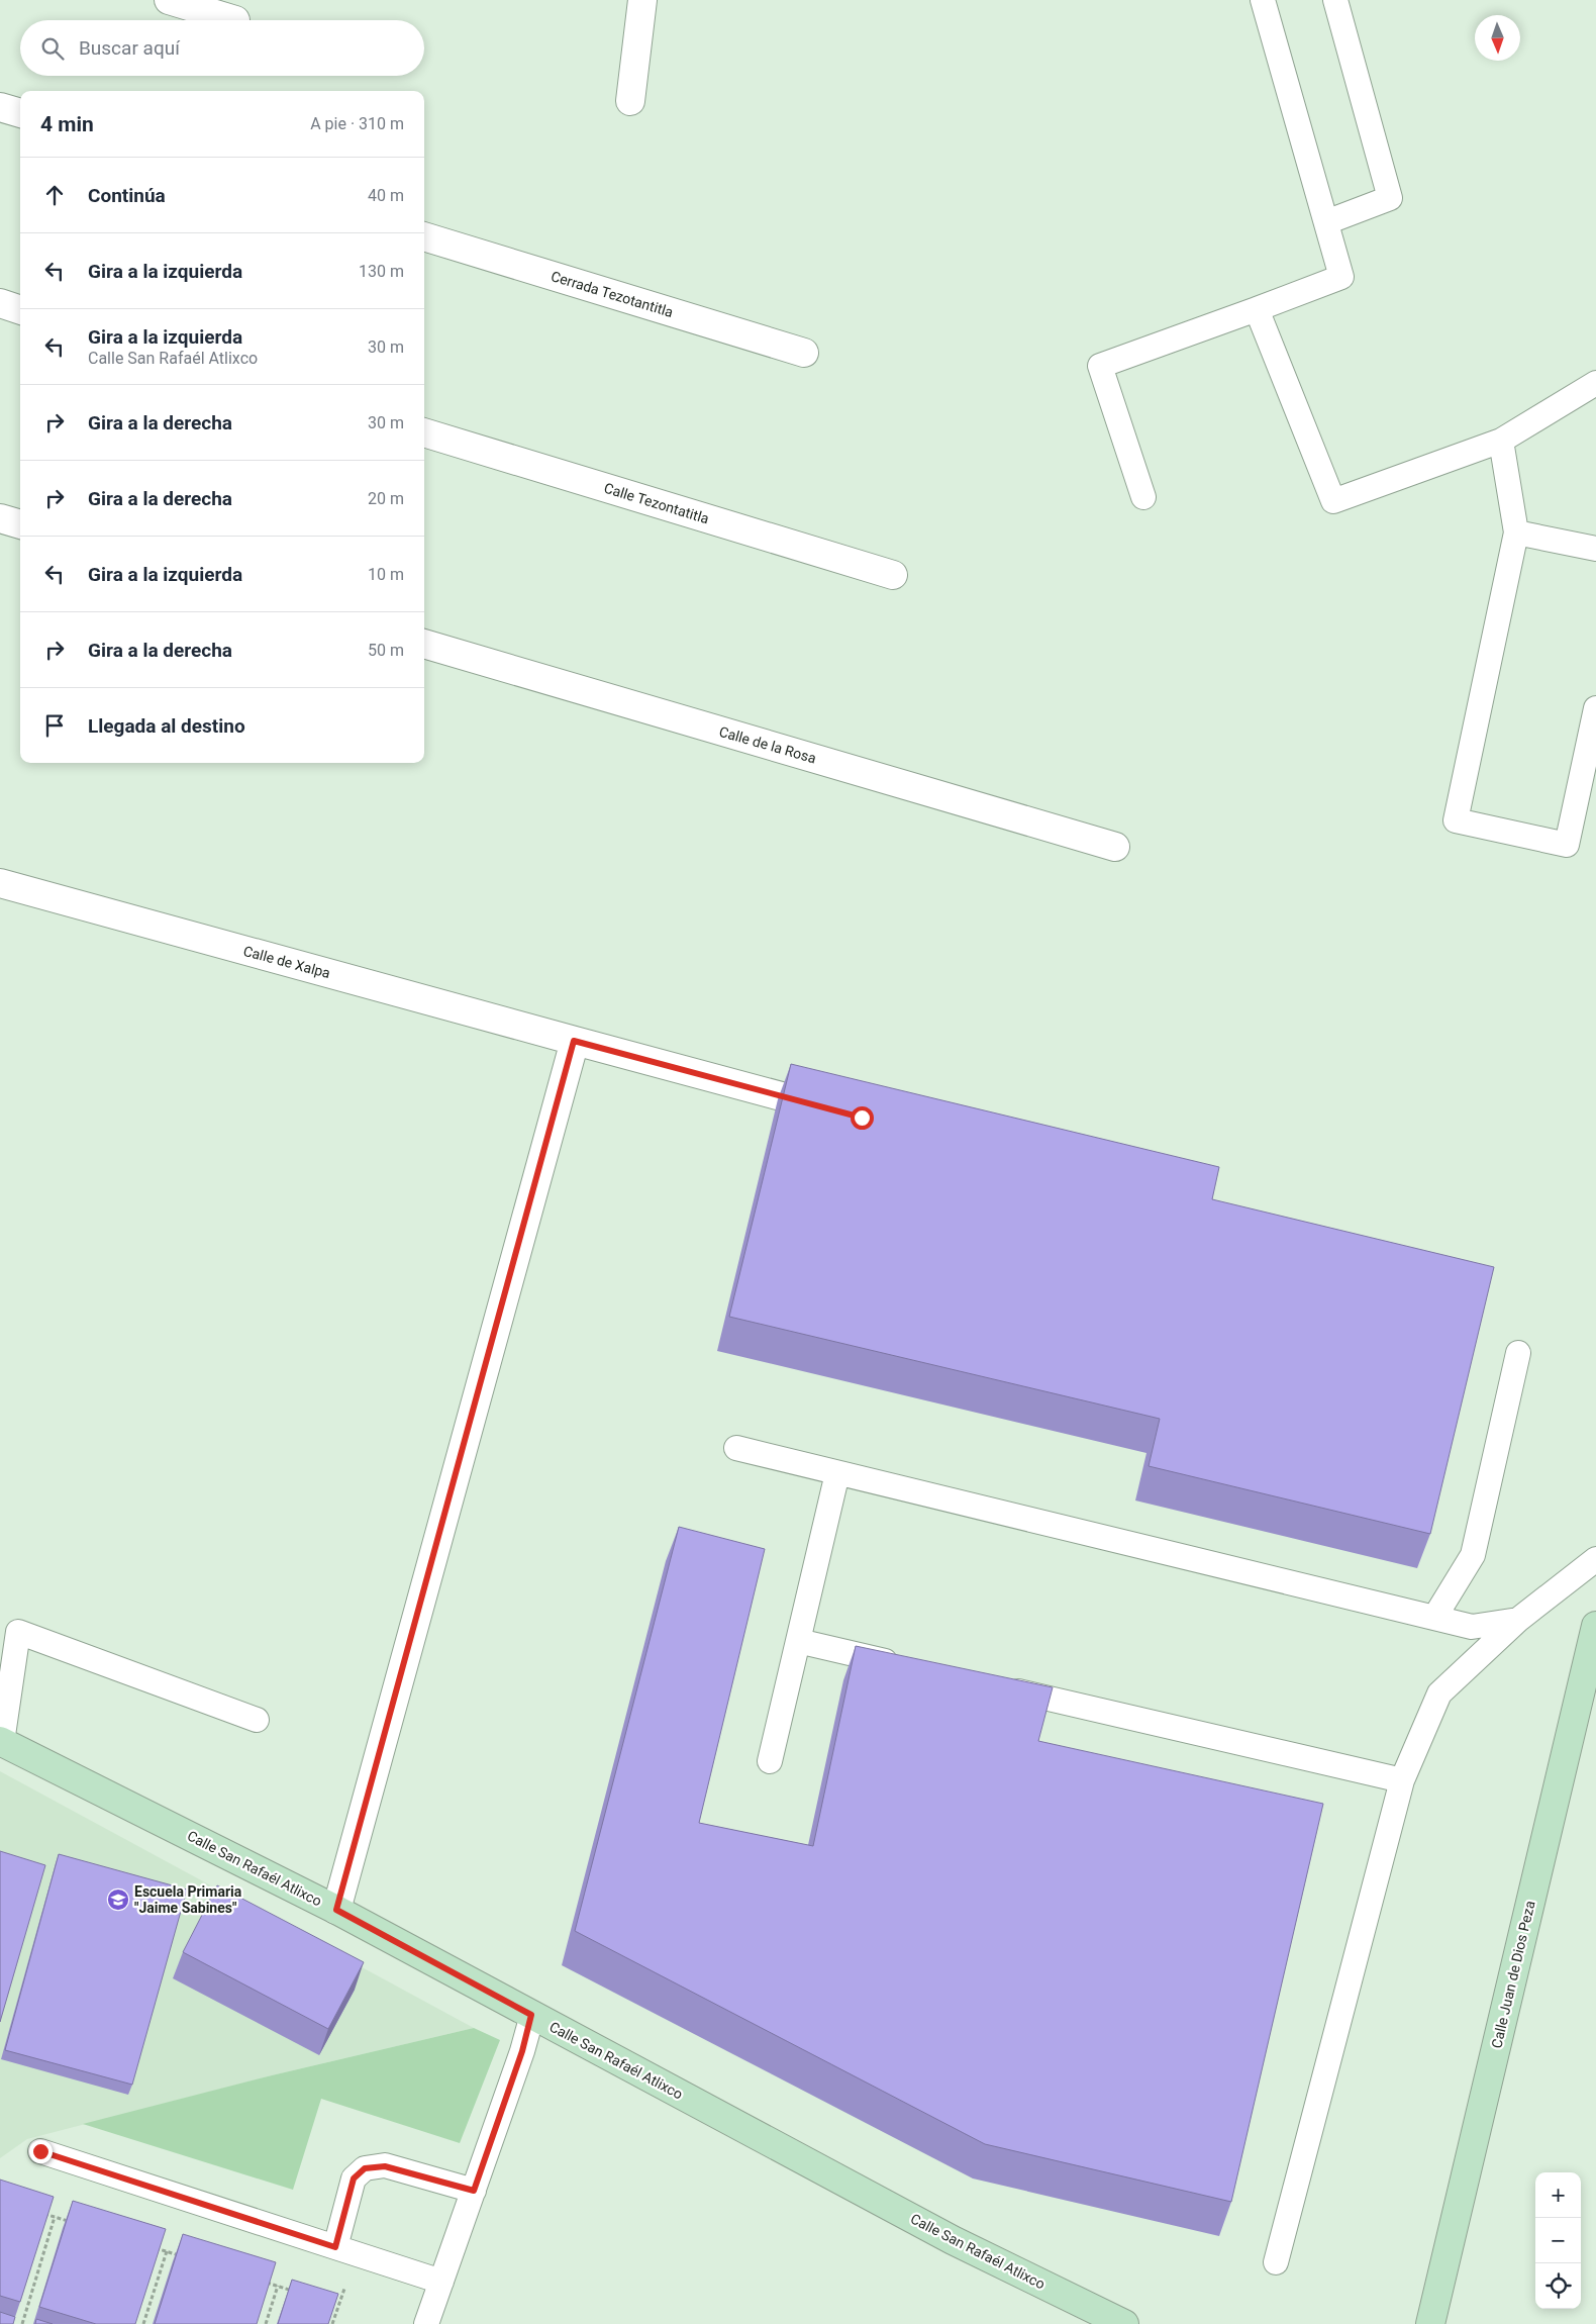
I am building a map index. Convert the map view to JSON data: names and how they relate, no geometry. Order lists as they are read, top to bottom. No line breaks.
{"streets":{"street":["Cerrada Tezotantitla","Calle Tezontatitla","Calle de la Rosa","Calle de Xalpa","Calle San Rafaél Atlixco","Calle Juan de Dios Peza"]},"places":{"school or university":["Escuela Primaria \"Jaime Sabines\""]},"north":"bottom","page":{"search":"Buscar aquí","heading":["4 min","A pie · 310 m"],"list":[["Continúa","40 m"],["Gira a la izquierda","130 m"],["Gira a la izquierda","Calle San Rafaél Atlixco","30 m"],["Gira a la derecha","30 m"],["Gira a la derecha","20 m"],["Gira a la izquierda","10 m"],["Gira a la derecha","50 m"],"Llegada al destino"],"map_buttons":["+","−"]}}
